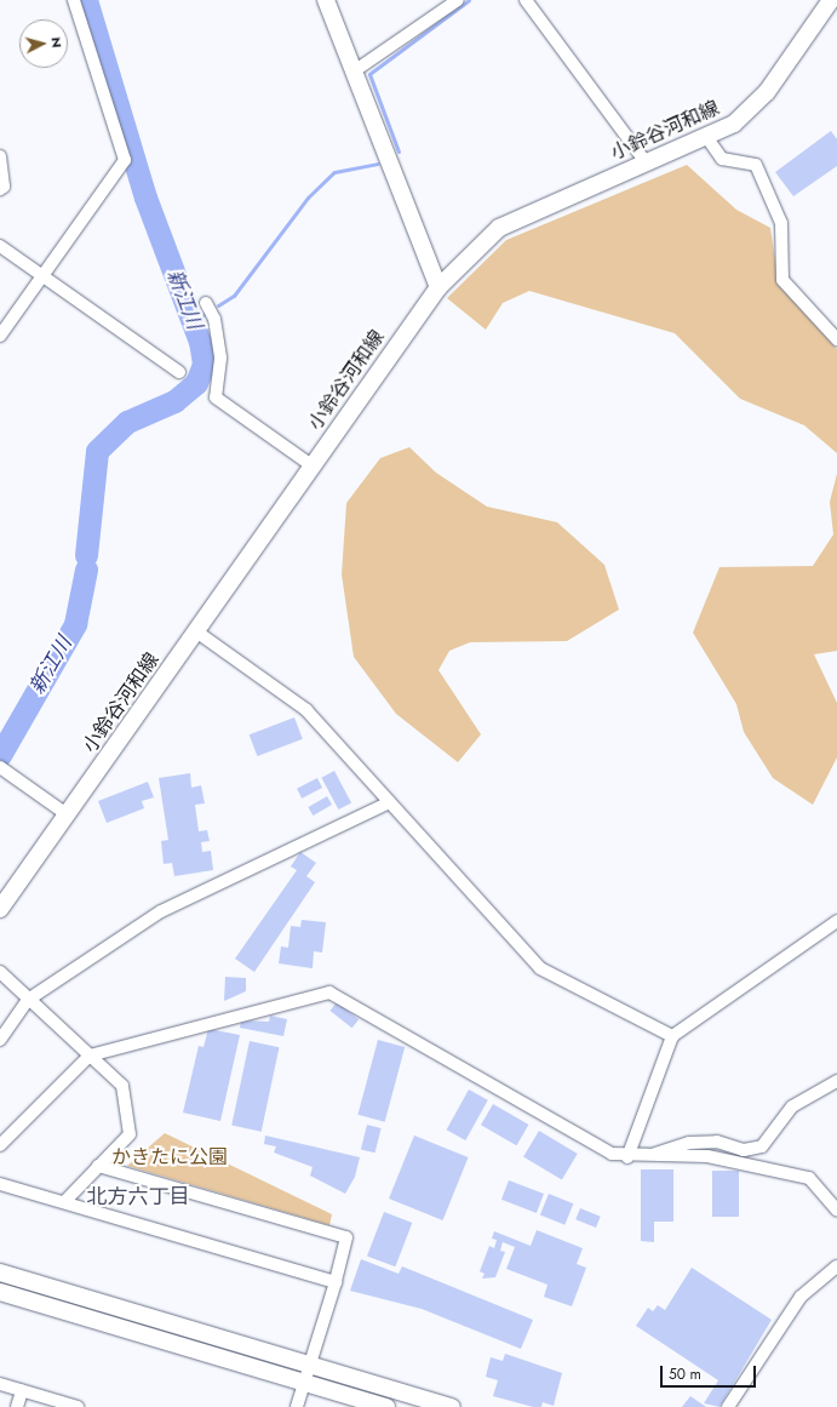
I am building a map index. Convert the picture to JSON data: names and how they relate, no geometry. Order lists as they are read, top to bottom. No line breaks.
{"streets":{"main road":["小鈴谷河和線"]},"districts":["北方六丁目"],"water":["新江川"],"parks":["かきたに公園"],"scale_bar":"50 m","north":"right"}
